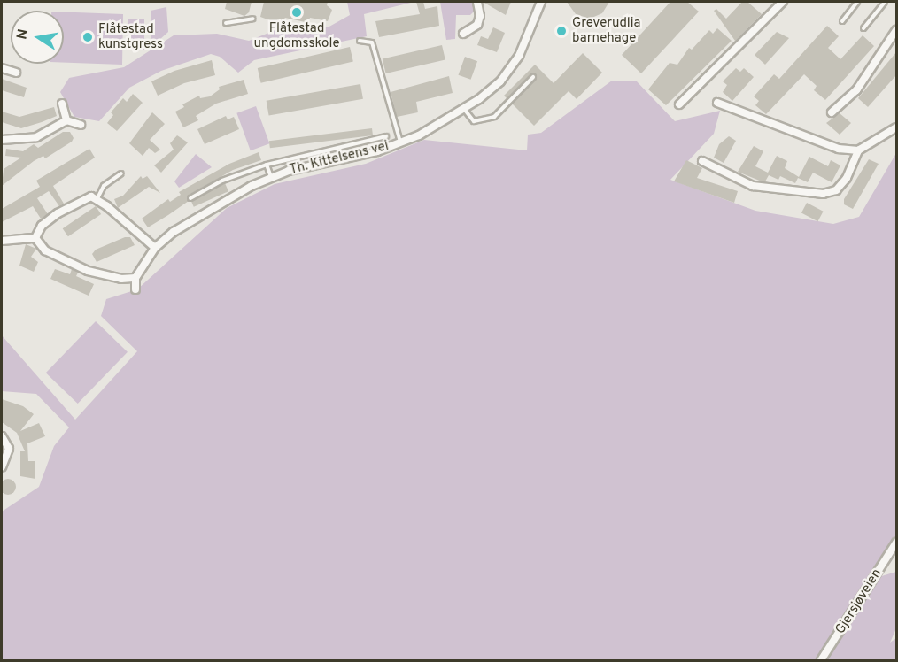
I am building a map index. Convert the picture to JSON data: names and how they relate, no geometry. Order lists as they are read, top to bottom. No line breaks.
{"streets":{"street":["Th. Kittelsens vei","Gjersjøveien"]},"places":["Flåtestad ungdomsskole","Greverudlia barnehage","Flåtestad kunstgress"],"north":"left"}
